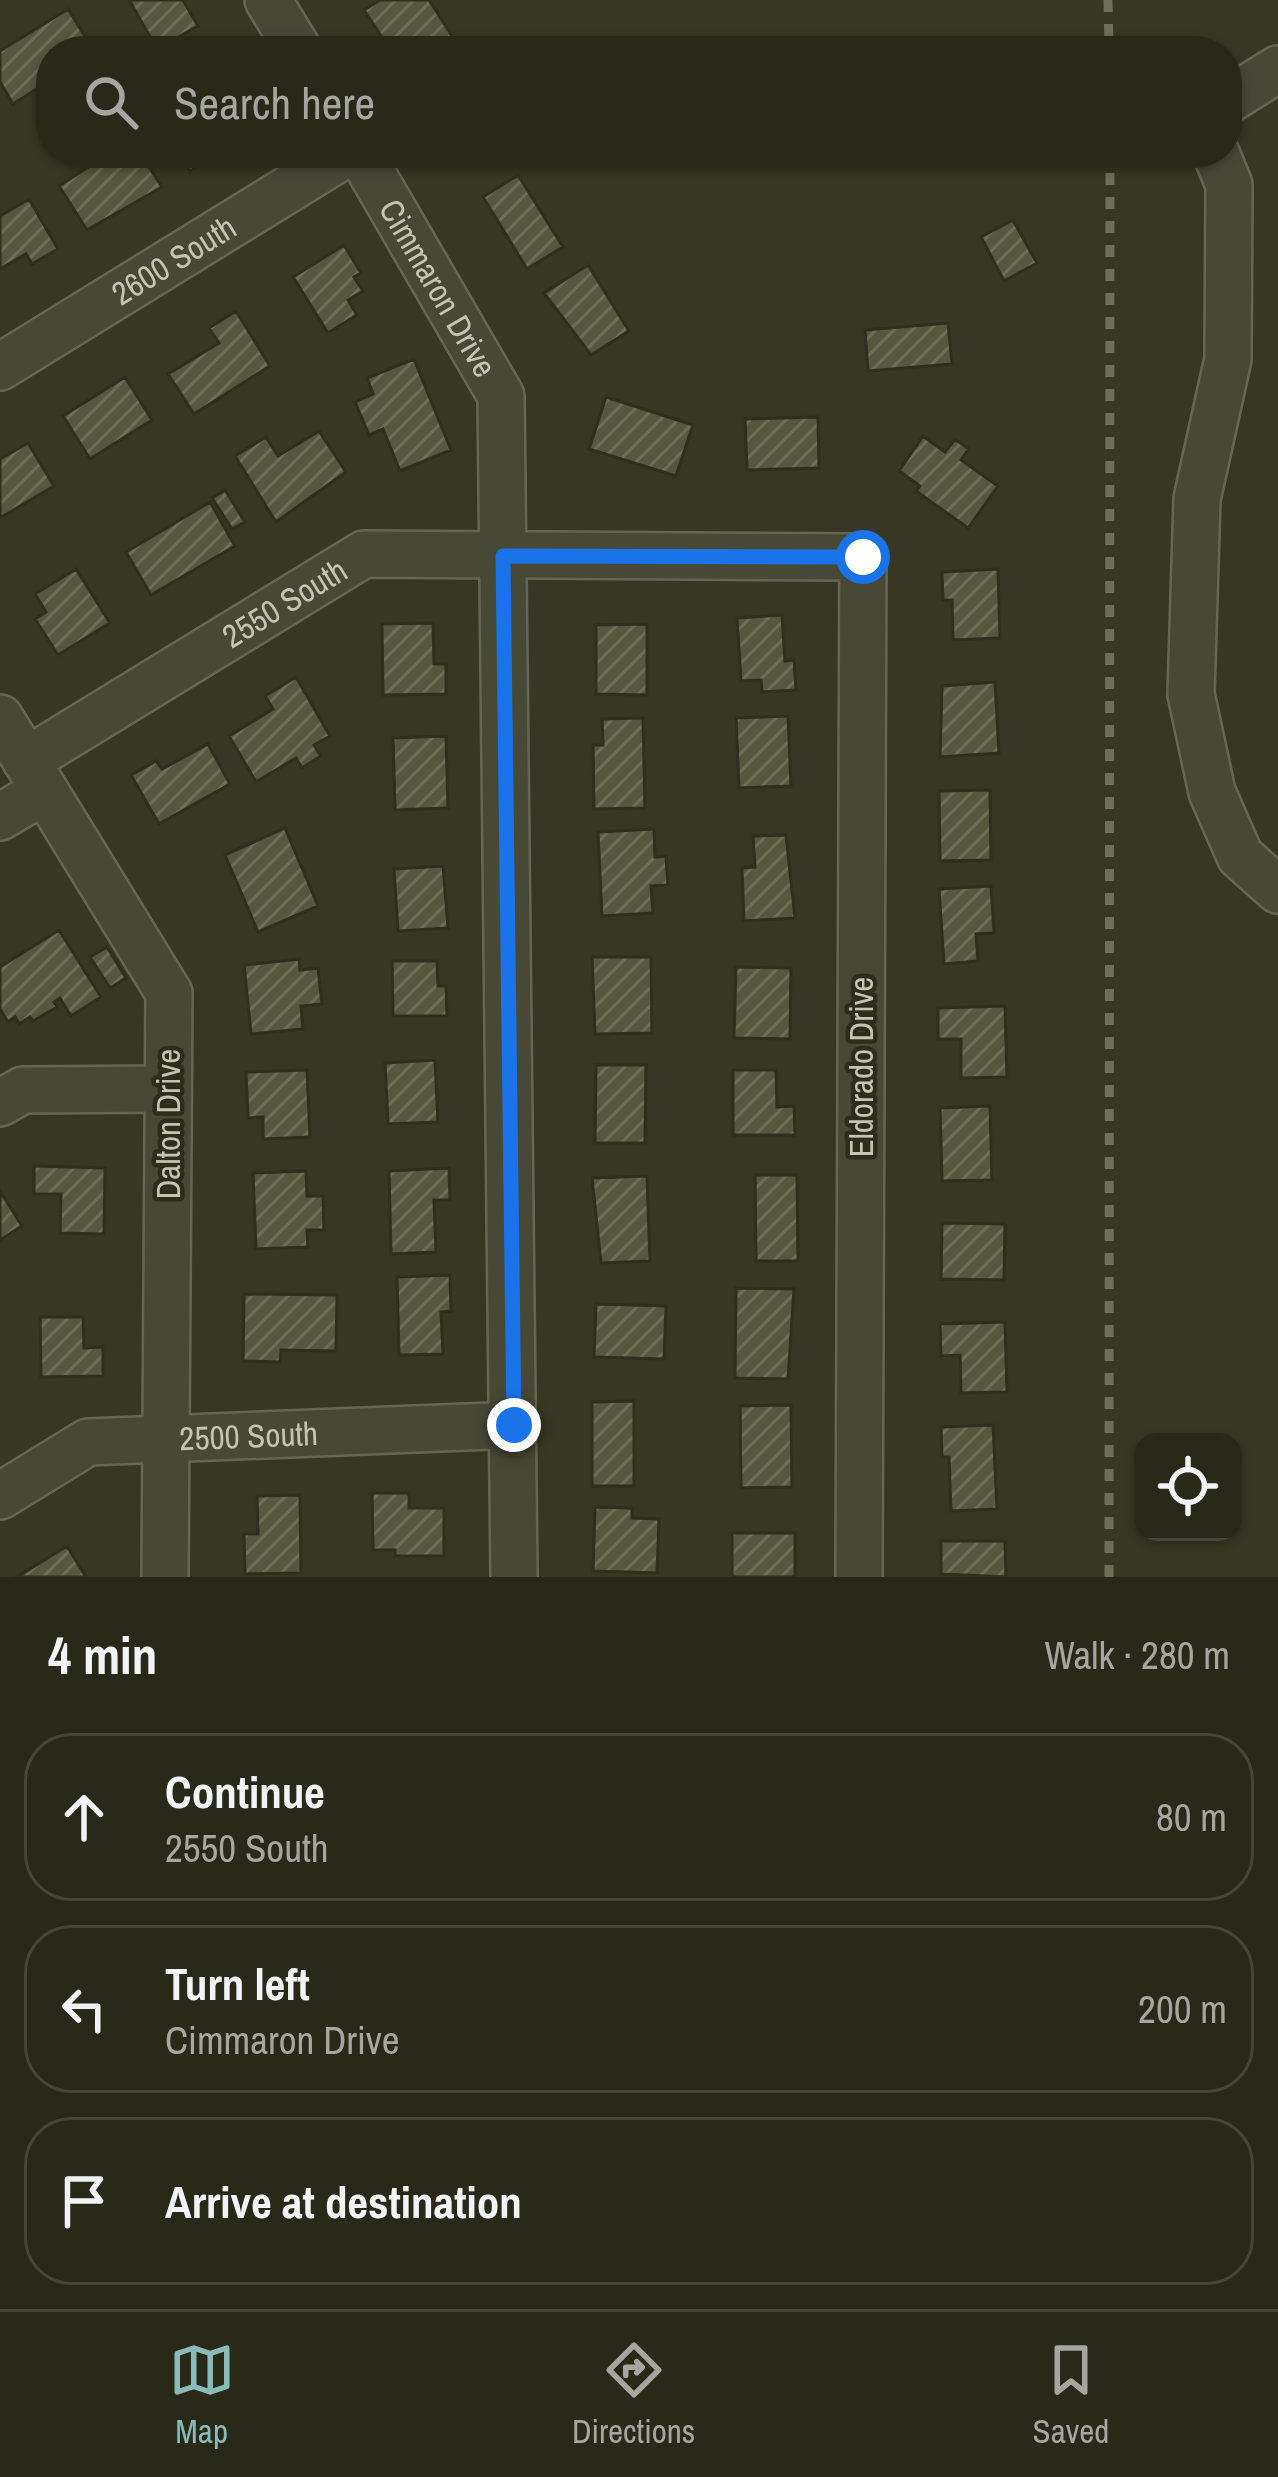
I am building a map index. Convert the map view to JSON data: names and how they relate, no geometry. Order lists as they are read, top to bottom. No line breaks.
{"streets":{"street":["2600 South","Cimmaron Drive","2550 South","Eldorado Drive","Dalton Drive","2500 South"]},"crossings":[["Cimmaron Drive","2550 South"],["Cimmaron Drive","2500 South"],["2550 South","Eldorado Drive"],["2550 South","Dalton Drive"],["Dalton Drive","2500 South"]],"page":{"search":"Search here","heading":["4 min","Walk · 280 m"],"list":[["Continue","2550 South","80 m"],["Turn left","Cimmaron Drive","200 m"],"Arrive at destination"],"nav":["Map","Directions","Saved"]}}
